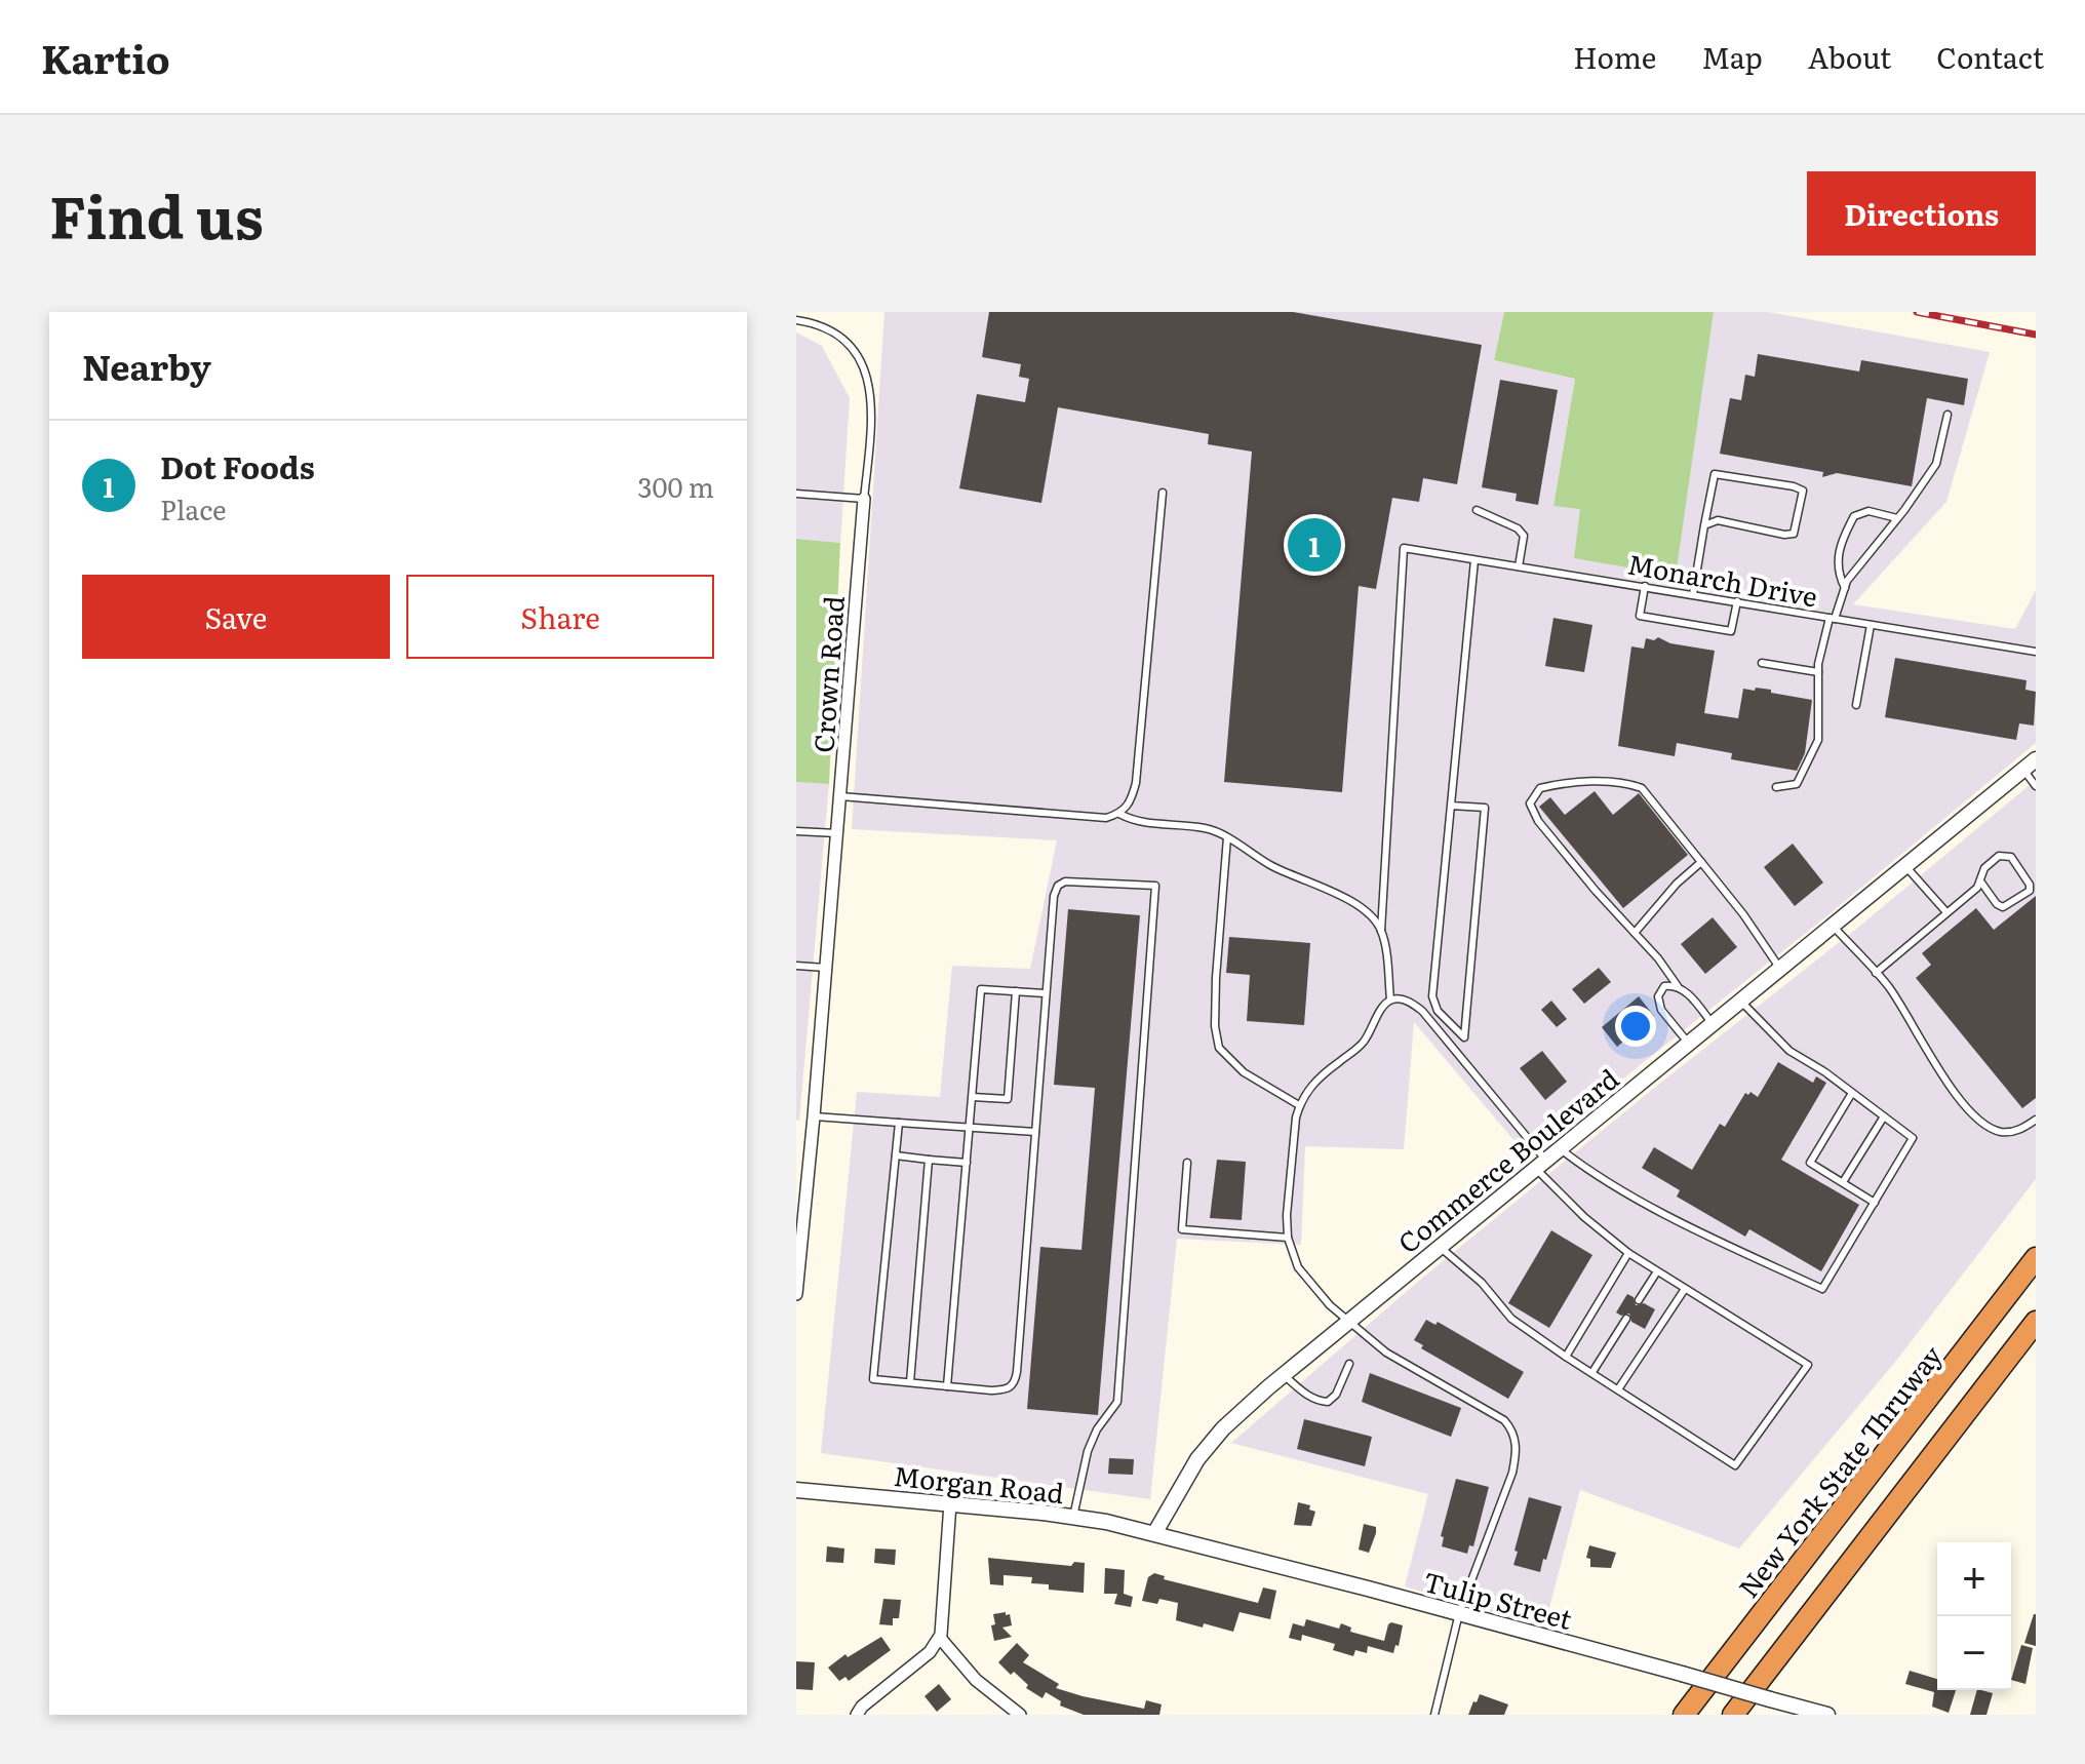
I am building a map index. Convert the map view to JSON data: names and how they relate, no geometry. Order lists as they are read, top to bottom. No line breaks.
{"streets":{"highway":["New York State Thruway"],"street":["Crown Road","Commerce Boulevard","Morgan Road","Tulip Street"],"lane":["Monarch Drive"]},"crossings":[["Commerce Boulevard","Morgan Road"],["Commerce Boulevard","Tulip Street"],["Morgan Road","Tulip Street"]],"page":{"header":"Kartio","nav":["Home","Map","About","Contact"],"title":"Find us","buttons":["Directions",["Save","Share"]],"heading":"Nearby","list":[{"mark":"1","name":"Dot Foods","note":"Place","value":"300 m"}],"pins":"1","map_buttons":["+","−"]}}
